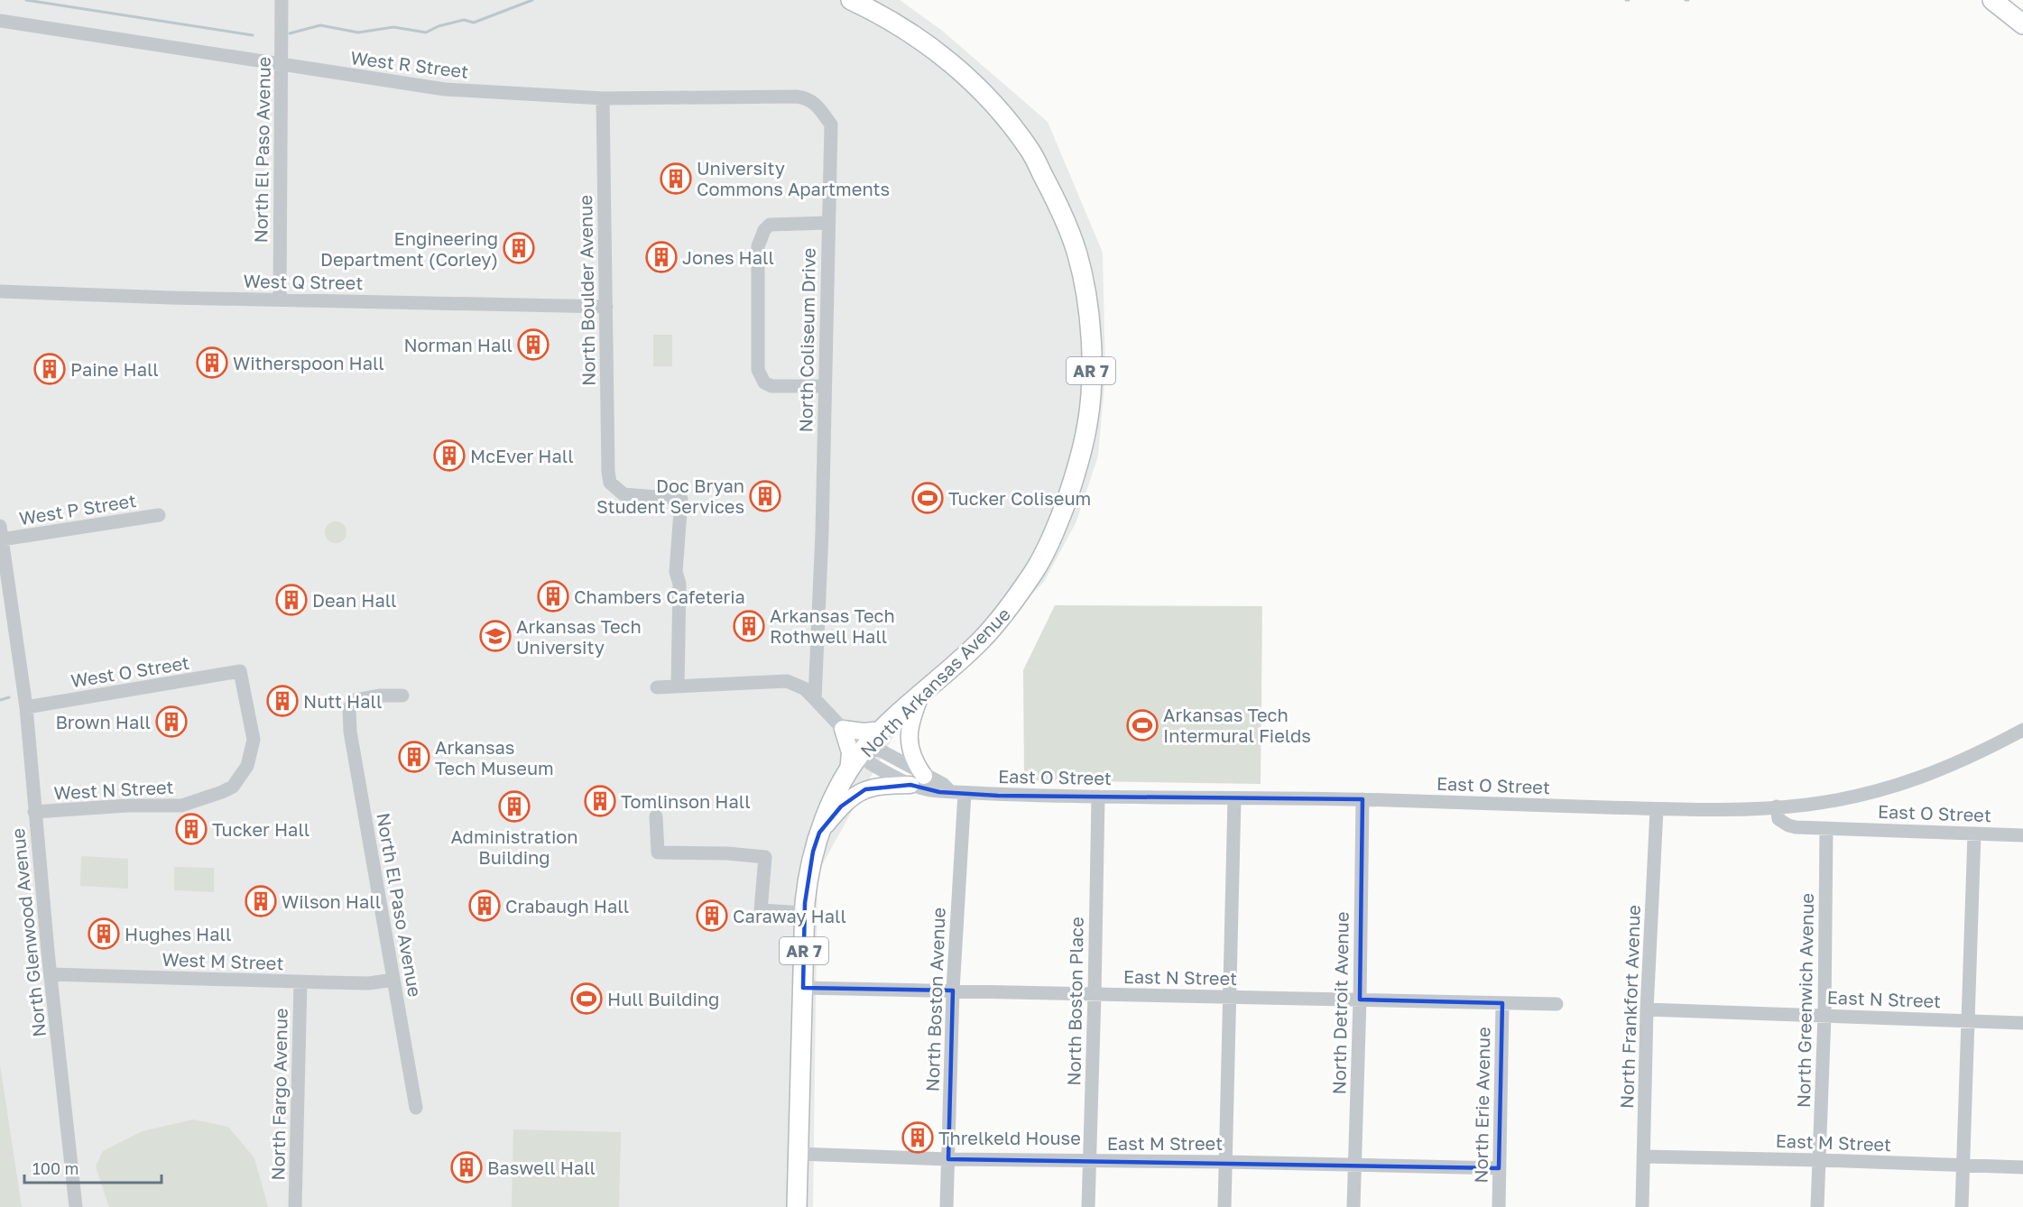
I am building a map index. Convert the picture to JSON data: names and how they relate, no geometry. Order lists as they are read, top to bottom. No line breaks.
{"streets":{"highway":["AR 7","North Arkansas Avenue"],"street":["West R Street","North El Paso Avenue","West Q Street","North Boulder Avenue","North Coliseum Drive","West P Street","West O Street","East O Street","West N Street","North Glenwood Avenue","West M Street","East N Street","North Boston Avenue","North Greenwich Avenue","North Boston Place","North Detroit Avenue","North Frankfort Avenue","North Fargo Avenue","North Erie Avenue","East M Street"]},"crossings":[["West R Street","North El Paso Avenue"],["West R Street","North Boulder Avenue"],["West R Street","North Coliseum Drive"],["North El Paso Avenue","West Q Street"],["North El Paso Avenue","West M Street"],["West Q Street","North Boulder Avenue"],["North Coliseum Drive","East O Street"],["West P Street","North Glenwood Avenue"],["West O Street","West N Street"],["West O Street","North Glenwood Avenue"],["North Arkansas Avenue","East O Street"],["North Arkansas Avenue","East N Street"],["North Arkansas Avenue","East M Street"],["East O Street","North Boston Avenue"],["East O Street","North Greenwich Avenue"],["East O Street","North Boston Place"],["East O Street","North Detroit Avenue"],["East O Street","North Frankfort Avenue"],["West N Street","North Glenwood Avenue"],["North Glenwood Avenue","West M Street"],["West M Street","North Fargo Avenue"],["East N Street","North Boston Avenue"],["East N Street","North Greenwich Avenue"],["East N Street","North Boston Place"],["East N Street","North Detroit Avenue"],["East N Street","North Frankfort Avenue"],["East N Street","North Erie Avenue"],["North Boston Avenue","East M Street"],["North Greenwich Avenue","East M Street"],["North Boston Place","East M Street"],["North Detroit Avenue","East M Street"],["North Frankfort Avenue","East M Street"],["North Erie Avenue","East M Street"]],"places":{"building":["University Commons Apartments","Engineering Department (Corley)","Jones Hall","Norman Hall","Witherspoon Hall","Paine Hall","McEver Hall","Doc Bryan Student Services","Chambers Cafeteria","Dean Hall","Arkansas Tech Rothwell Hall","Nutt Hall","Brown Hall","Arkansas Tech Museum","Tomlinson Hall","Administration Building","Tucker Hall","Wilson Hall","Crabaugh Hall","Caraway Hall","Hughes Hall","Threlkeld House","Baswell Hall"],"sports":["Tucker Coliseum","Arkansas Tech Intermural Fields","Hull Building"],"school or university":["Arkansas Tech University"]},"scale_bar":"100 m"}
